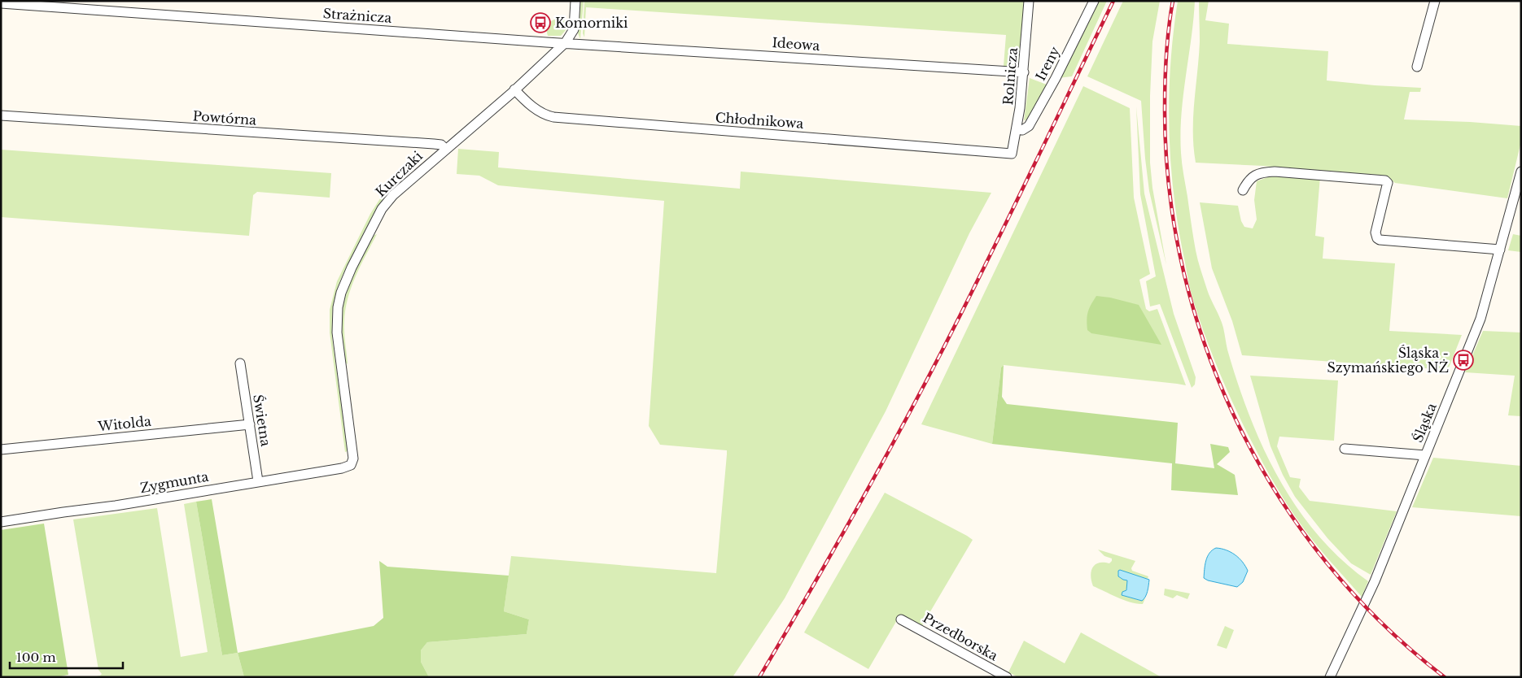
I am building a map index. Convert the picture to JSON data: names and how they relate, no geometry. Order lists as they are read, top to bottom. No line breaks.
{"streets":{"street":["Strażnicza","Ideowa","Ireny","Rolnicza","Powtórna","Chłodnikowa","Kurczaki","Świetna","Śląska","Witolda","Zygmunta","Przedborska"]},"crossings":[["Strażnicza","Ideowa"],["Strażnicza","Kurczaki"],["Ideowa","Rolnicza"],["Ideowa","Kurczaki"],["Ireny","Rolnicza"],["Rolnicza","Chłodnikowa"],["Powtórna","Kurczaki"],["Chłodnikowa","Kurczaki"],["Kurczaki","Zygmunta"],["Świetna","Witolda"],["Świetna","Zygmunta"]],"places":{"bus stop":["Komorniki","Śląska - Szymańskiego NŻ"]},"scale_bar":"100 m"}
